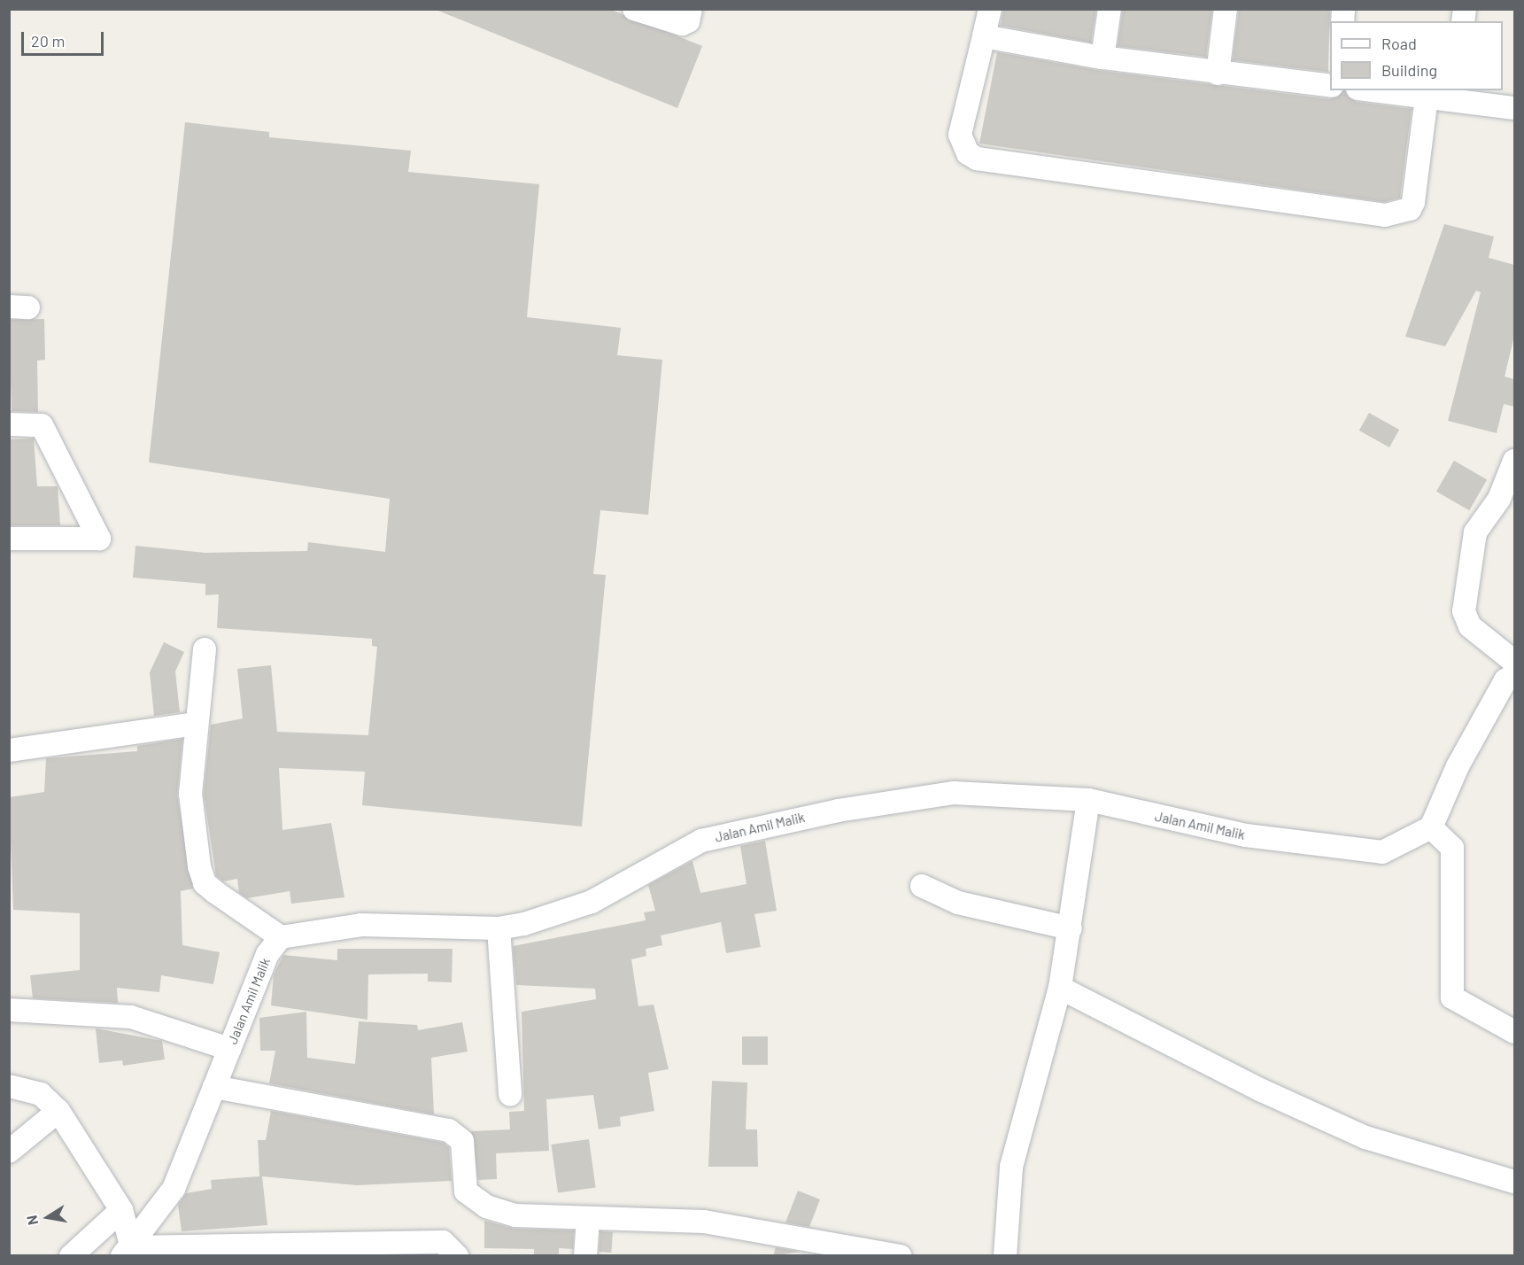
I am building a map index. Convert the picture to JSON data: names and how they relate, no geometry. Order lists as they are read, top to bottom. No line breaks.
{"streets":{"street":["Jalan Amil Malik"]},"legend":["Road","Building"],"scale_bar":"20 m","north":"left"}
